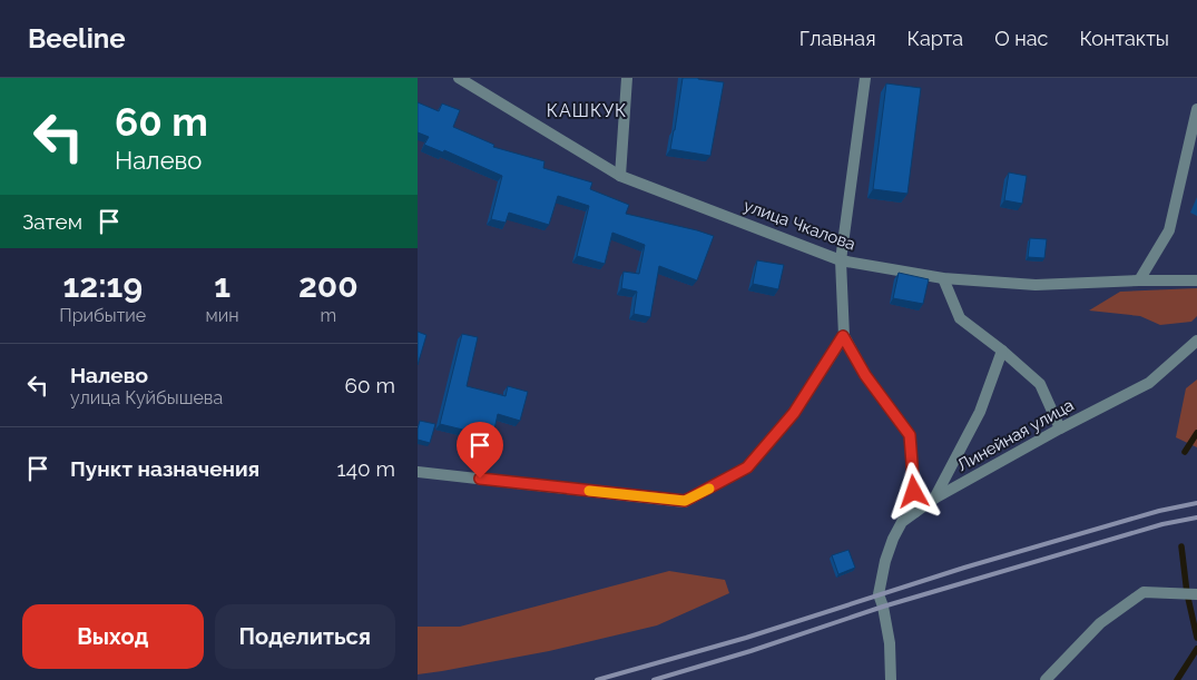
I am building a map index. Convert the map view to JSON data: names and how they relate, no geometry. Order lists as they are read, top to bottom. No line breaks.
{"streets":{"street":["улица Чкалова","Линейная улица"]},"districts":["КАШКУК"],"page":{"header":"Beeline","nav":["Главная","Карта","О нас","Контакты"],"turn":["60 m","Налево"],"then":"Затем","eta":["12:19","Прибытие","1","мин","200","m"],"list":[{"name":"Налево","note":"улица Куйбышева","value":"60 m"},{"name":"Пункт назначения","value":"140 m"}],"buttons":["Выход","Поделиться"]}}
